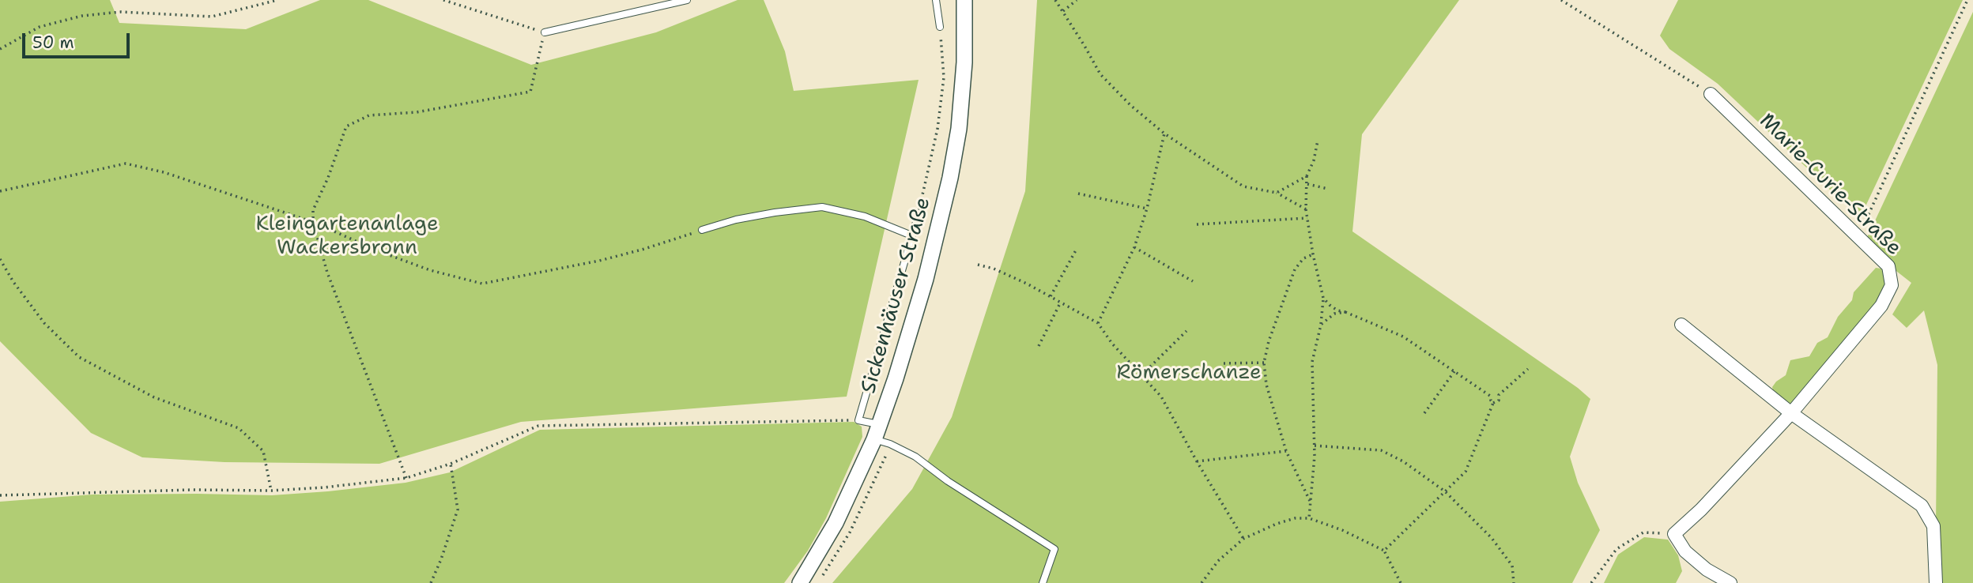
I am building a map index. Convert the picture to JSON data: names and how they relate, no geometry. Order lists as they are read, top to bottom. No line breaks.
{"streets":{"street":["Marie-Curie-Straße","Sickenhäuser Straße"]},"parks":["Kleingartenanlage Wackersbronn","Römerschanze"],"scale_bar":"50 m"}
